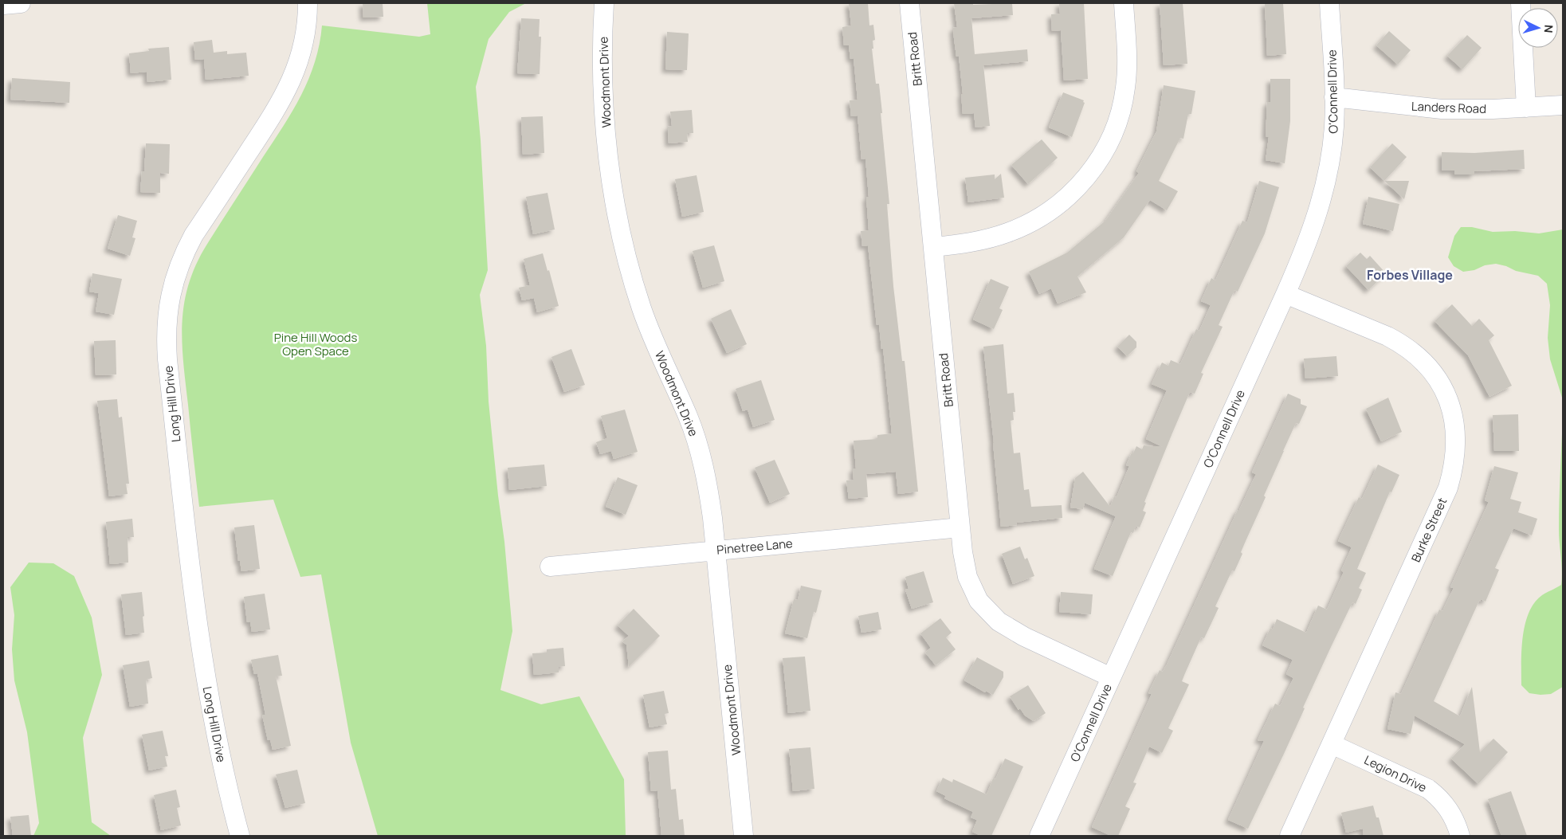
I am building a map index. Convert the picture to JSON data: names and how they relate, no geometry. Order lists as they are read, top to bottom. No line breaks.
{"streets":{"street":["Britt Road","Woodmont Drive","O'Connell Drive","Landers Road","Long Hill Drive","Burke Street","Pinetree Lane","Legion Drive"]},"crossings":[["Britt Road","O'Connell Drive"],["Britt Road","Pinetree Lane"],["Woodmont Drive","Pinetree Lane"],["O'Connell Drive","Landers Road"],["O'Connell Drive","Burke Street"],["Burke Street","Legion Drive"]],"districts":["Forbes Village"],"parks":["Pine Hill Woods Open Space"],"north":"right"}
